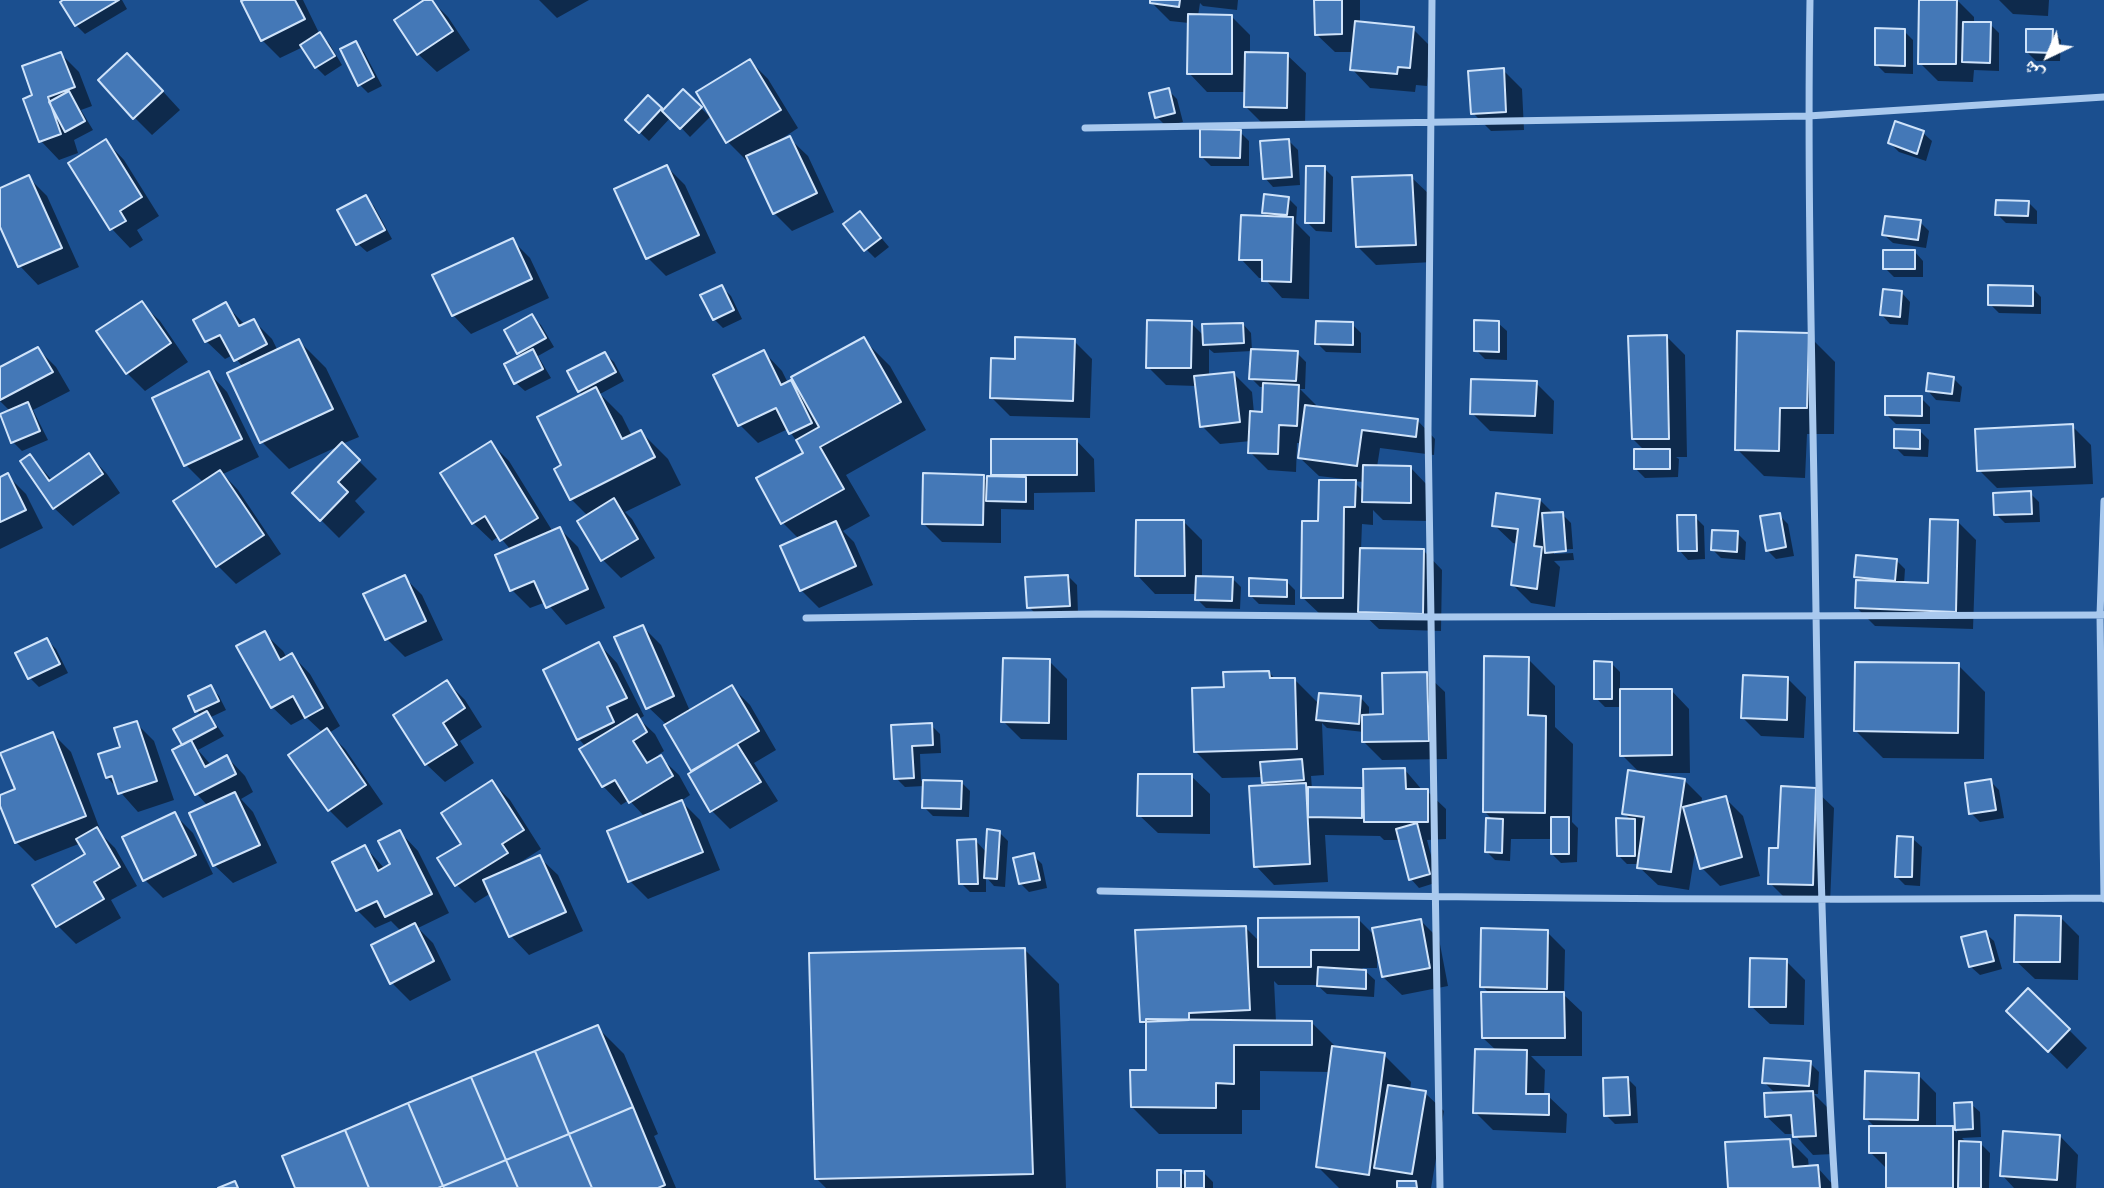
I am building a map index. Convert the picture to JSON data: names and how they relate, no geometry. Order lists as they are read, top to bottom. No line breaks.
{"north":"bottom left"}
